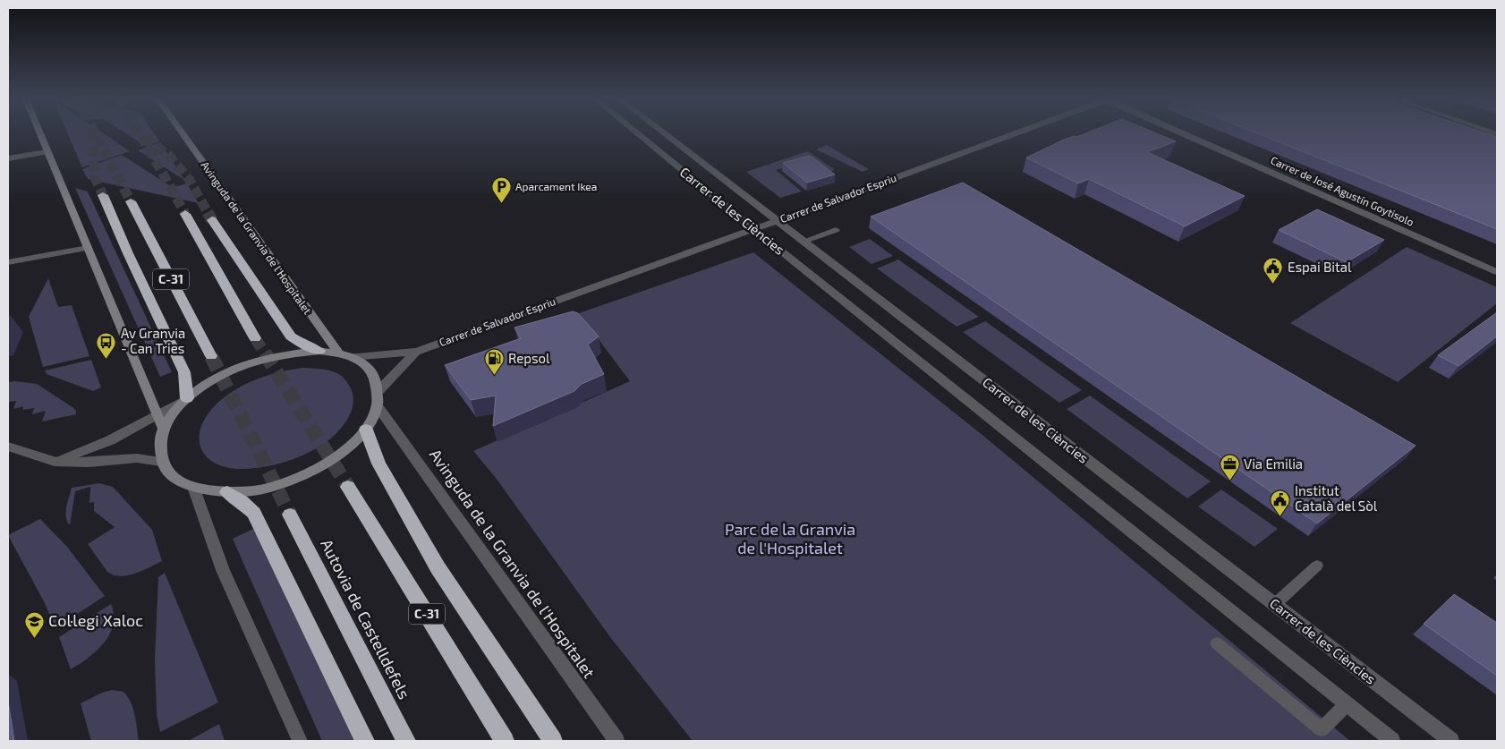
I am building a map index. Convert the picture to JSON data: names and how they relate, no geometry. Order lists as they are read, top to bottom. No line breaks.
{"streets":{"highway":["C-31","Autovia de Castelldefels"],"main road":["Avinguda de la Granvia de l'Hospitalet"],"street":["Carrer de José Agustín Goytisolo","Carrer de Salvador Espriu","Carrer de les Ciències"]},"crossings":[["Carrer de Salvador Espriu","Carrer de les Ciències"]],"parks":["Parc de la Granvia de l'Hospitalet"],"places":{"parking":["Aparcament Ikea"],"public building":["Espai Bital","Institut Català del Sòl"],"bus stop":["Av Granvia - Can Tries"],"fuel station":["Repsol"],"office":["Via Emilia"],"school or university":["Col·legi Xaloc"]}}
